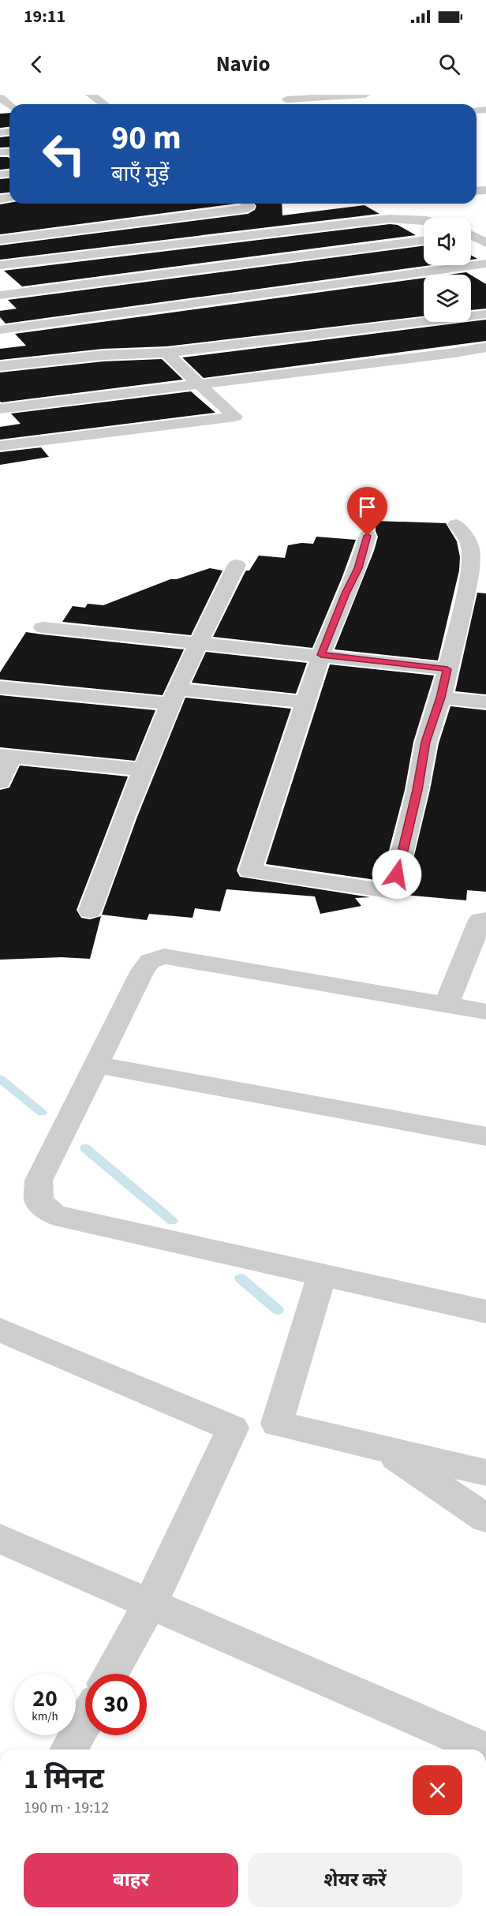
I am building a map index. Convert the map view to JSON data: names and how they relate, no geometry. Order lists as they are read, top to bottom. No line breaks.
{"page":{"status":"19:11","header":"Navio","turn":["90 m","बाएँ मुड़ें"],"speed":"20 km/h","limit":"30","heading":["1 मिनट","190 m · 19:12"],"buttons":["बाहर","शेयर करें"]}}
